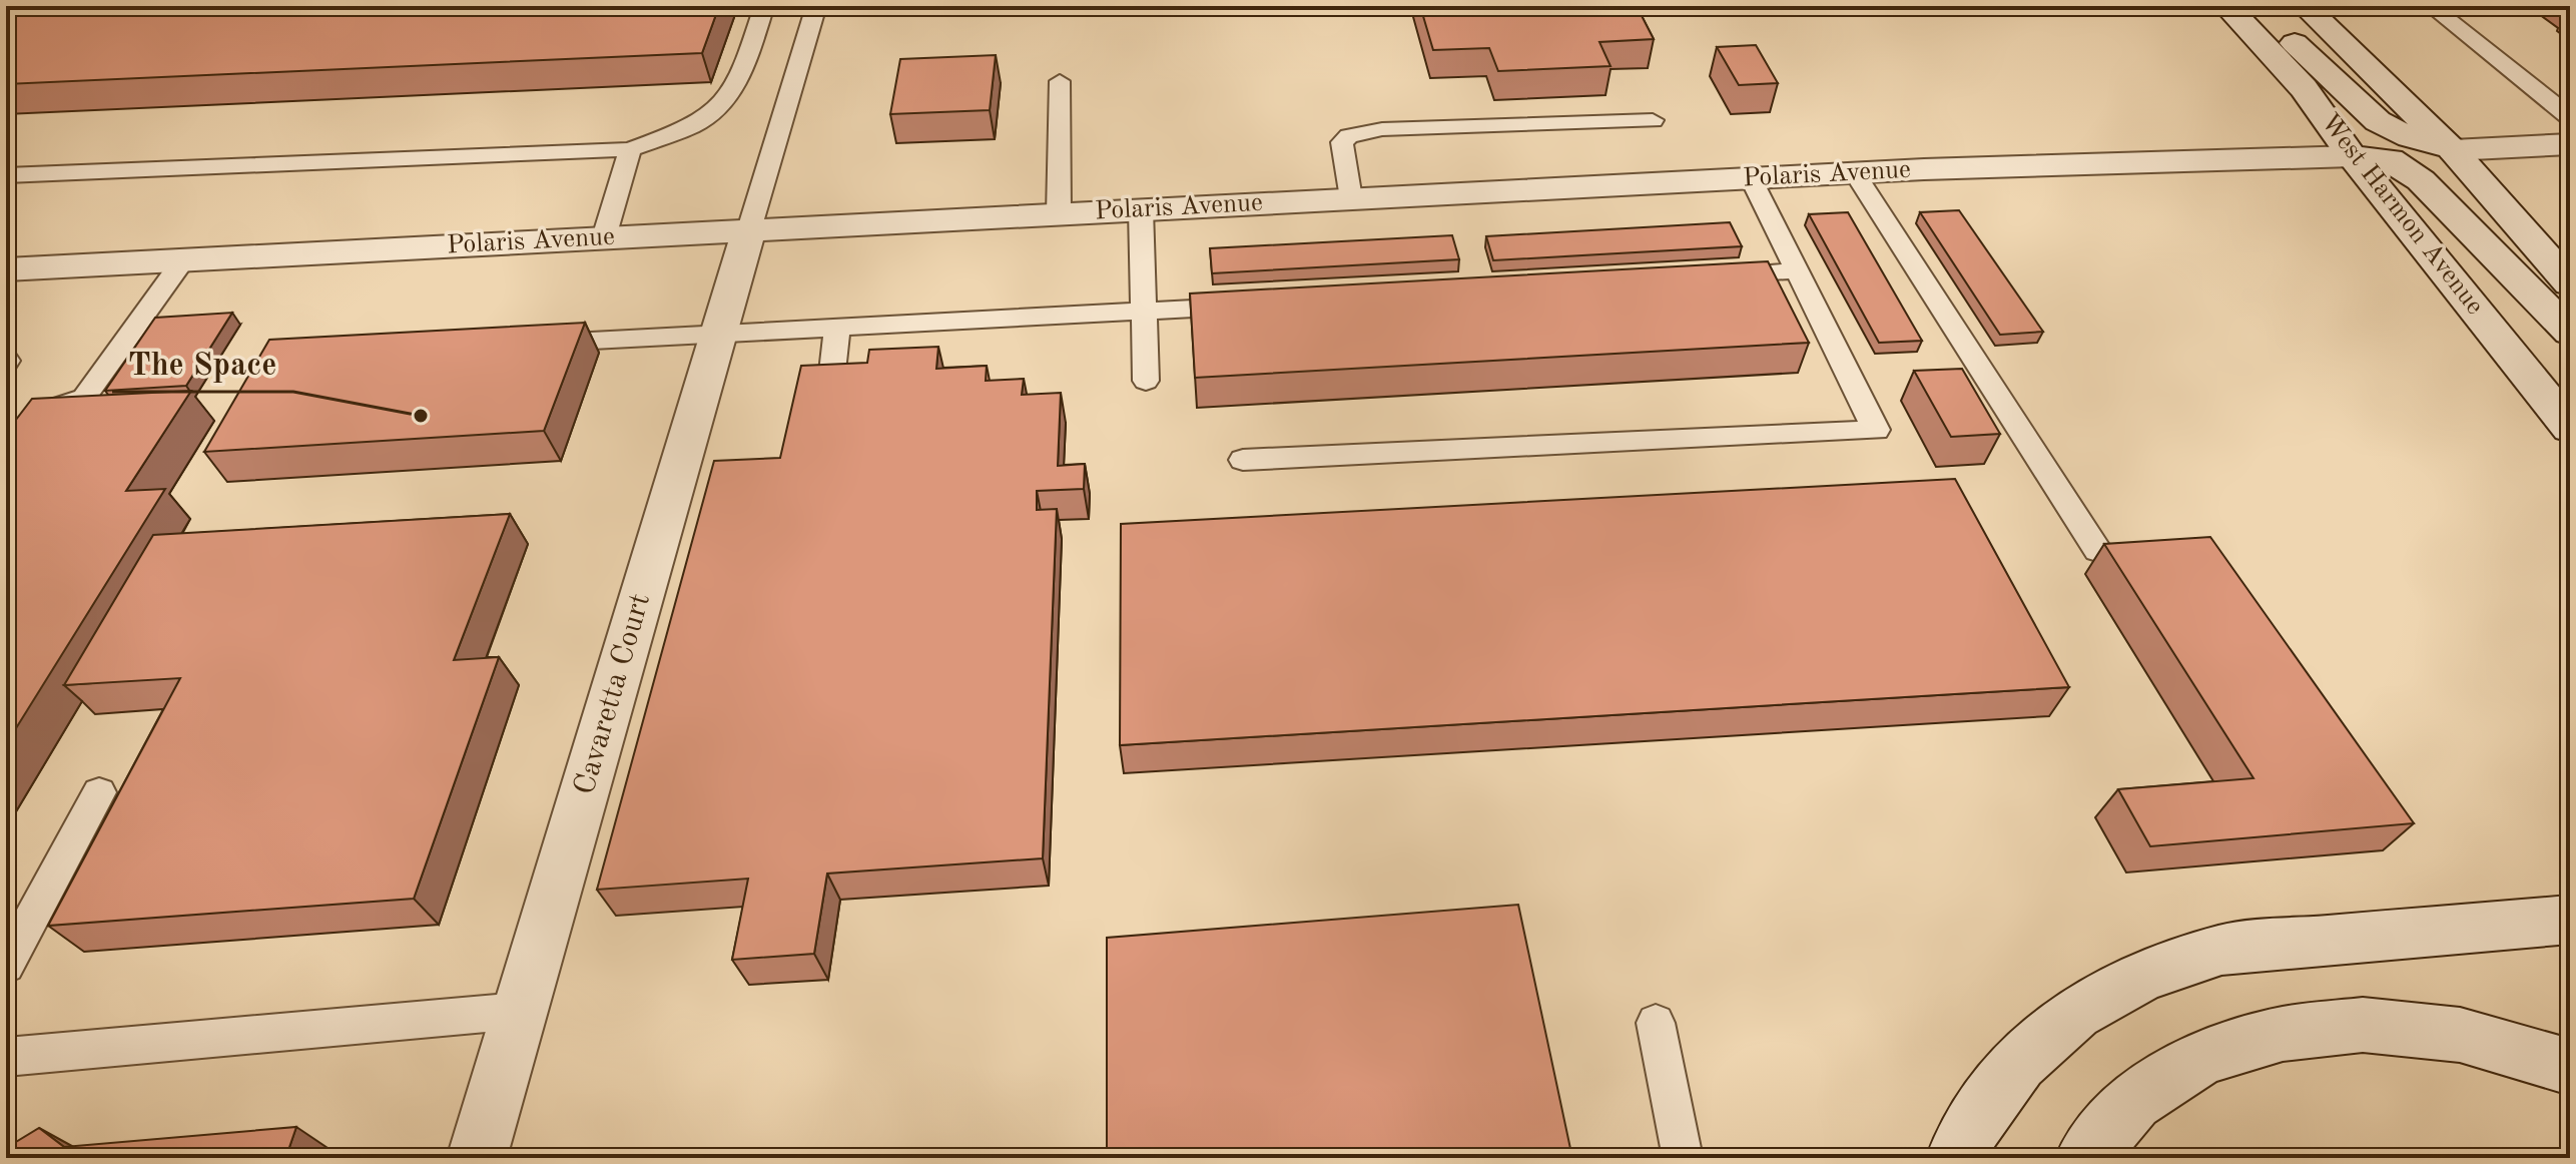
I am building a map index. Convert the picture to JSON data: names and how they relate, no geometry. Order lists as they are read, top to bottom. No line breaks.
{"streets":{"street":["Polaris Avenue","West Harmon Avenue","Cavaretta Court"]},"crossings":[["Polaris Avenue","West Harmon Avenue"],["Polaris Avenue","Cavaretta Court"]],"places":["The Space"]}
